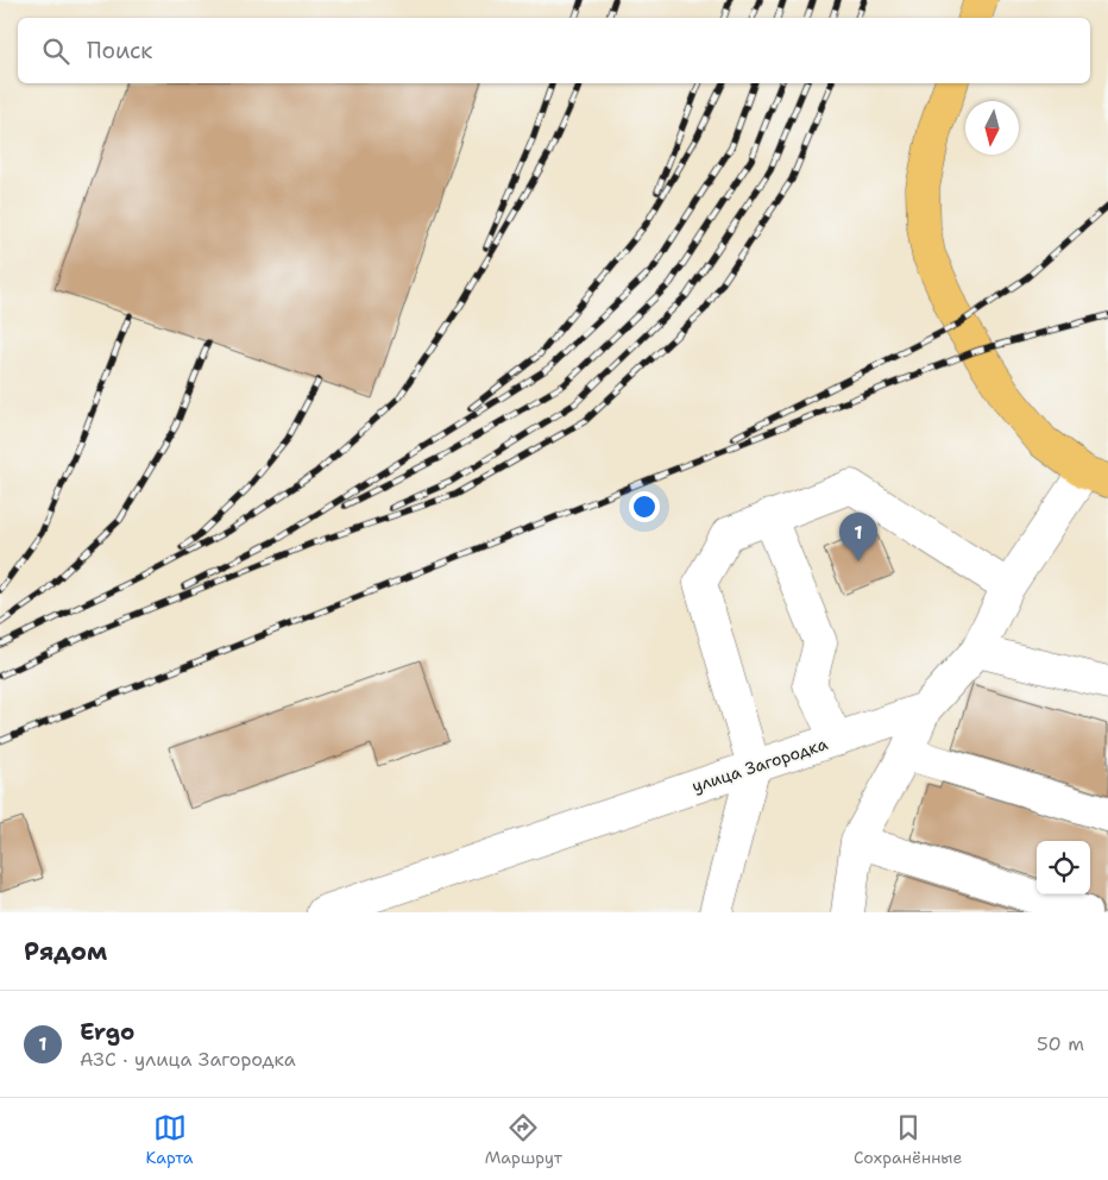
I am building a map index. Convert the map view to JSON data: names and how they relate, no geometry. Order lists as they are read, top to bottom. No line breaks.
{"streets":{"street":["улица Загородка"]},"north":"bottom","page":{"search":"Поиск","pins":"1","heading":"Рядом","list":[{"mark":"1","name":"Ergo","note":"АЗС · улица Загородка","value":"50 m"}],"nav":["Карта","Маршрут","Сохранённые"]}}
